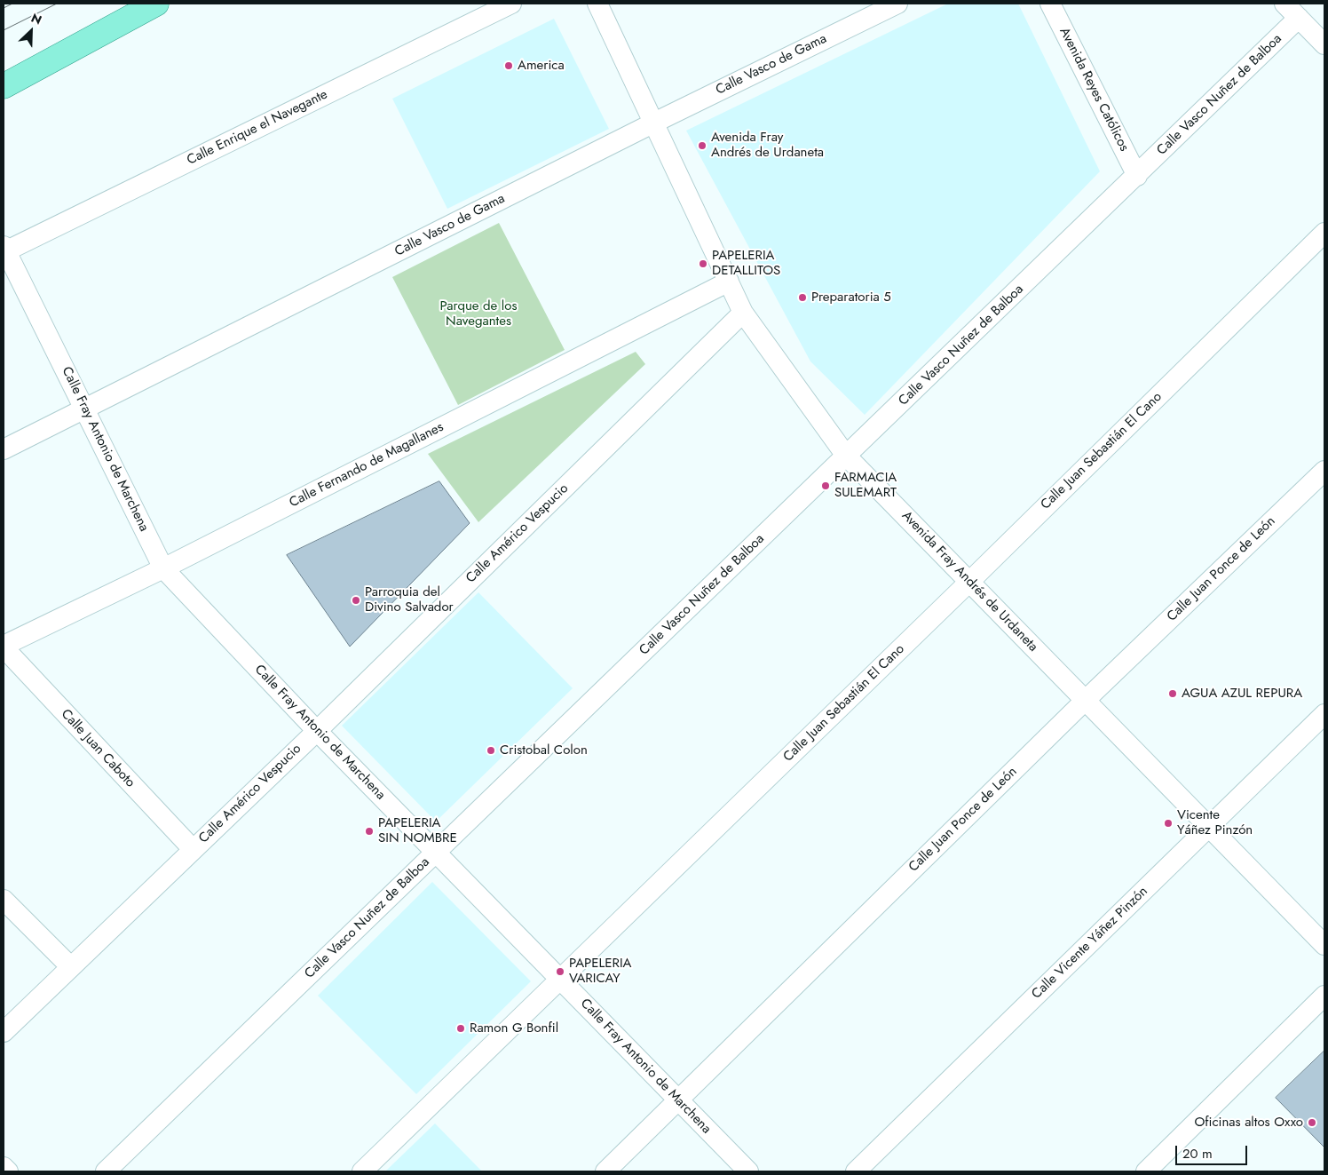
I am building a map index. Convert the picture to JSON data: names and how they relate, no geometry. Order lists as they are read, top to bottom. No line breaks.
{"streets":{"street":["Calle Vasco de Gama","Avenida Reyes Católicos","Calle Vasco Nuñez de Balboa","Calle Enrique el Navegante","Calle Fray Antonio de Marchena","Calle Juan Sebastián El Cano","Calle Fernando de Magallanes","Calle Américo Vespucio","Calle Juan Ponce de León","Avenida Fray Andrés de Urdaneta","Calle Juan Caboto","Calle Vicente Yáñez Pinzón"]},"crossings":[["Calle Vasco de Gama","Calle Fray Antonio de Marchena"],["Calle Vasco de Gama","Avenida Fray Andrés de Urdaneta"],["Avenida Reyes Católicos","Calle Vasco Nuñez de Balboa"],["Calle Vasco Nuñez de Balboa","Calle Fray Antonio de Marchena"],["Calle Vasco Nuñez de Balboa","Avenida Fray Andrés de Urdaneta"],["Calle Enrique el Navegante","Calle Fray Antonio de Marchena"],["Calle Fray Antonio de Marchena","Calle Juan Sebastián El Cano"],["Calle Fray Antonio de Marchena","Calle Fernando de Magallanes"],["Calle Fray Antonio de Marchena","Calle Américo Vespucio"],["Calle Fray Antonio de Marchena","Calle Juan Ponce de León"],["Calle Juan Sebastián El Cano","Avenida Fray Andrés de Urdaneta"],["Calle Fernando de Magallanes","Avenida Fray Andrés de Urdaneta"],["Calle Fernando de Magallanes","Calle Juan Caboto"],["Calle Américo Vespucio","Avenida Fray Andrés de Urdaneta"],["Calle Américo Vespucio","Calle Juan Caboto"],["Calle Juan Ponce de León","Avenida Fray Andrés de Urdaneta"],["Avenida Fray Andrés de Urdaneta","Calle Vicente Yáñez Pinzón"]],"parks":["Parque de los Navegantes"],"places":["America","Avenida Fray Andrés de Urdaneta","PAPELERIA DETALLITOS","Preparatoria 5","FARMACIA SULEMART","Parroquia del Divino Salvador","AGUA AZUL REPURA","Cristobal Colon","Vicente Yáñez Pinzón","PAPELERIA SIN NOMBRE","PAPELERIA VARICAY","Ramon G Bonfil","Oficinas altos Oxxo"],"scale_bar":"20 m","north":"top right"}
